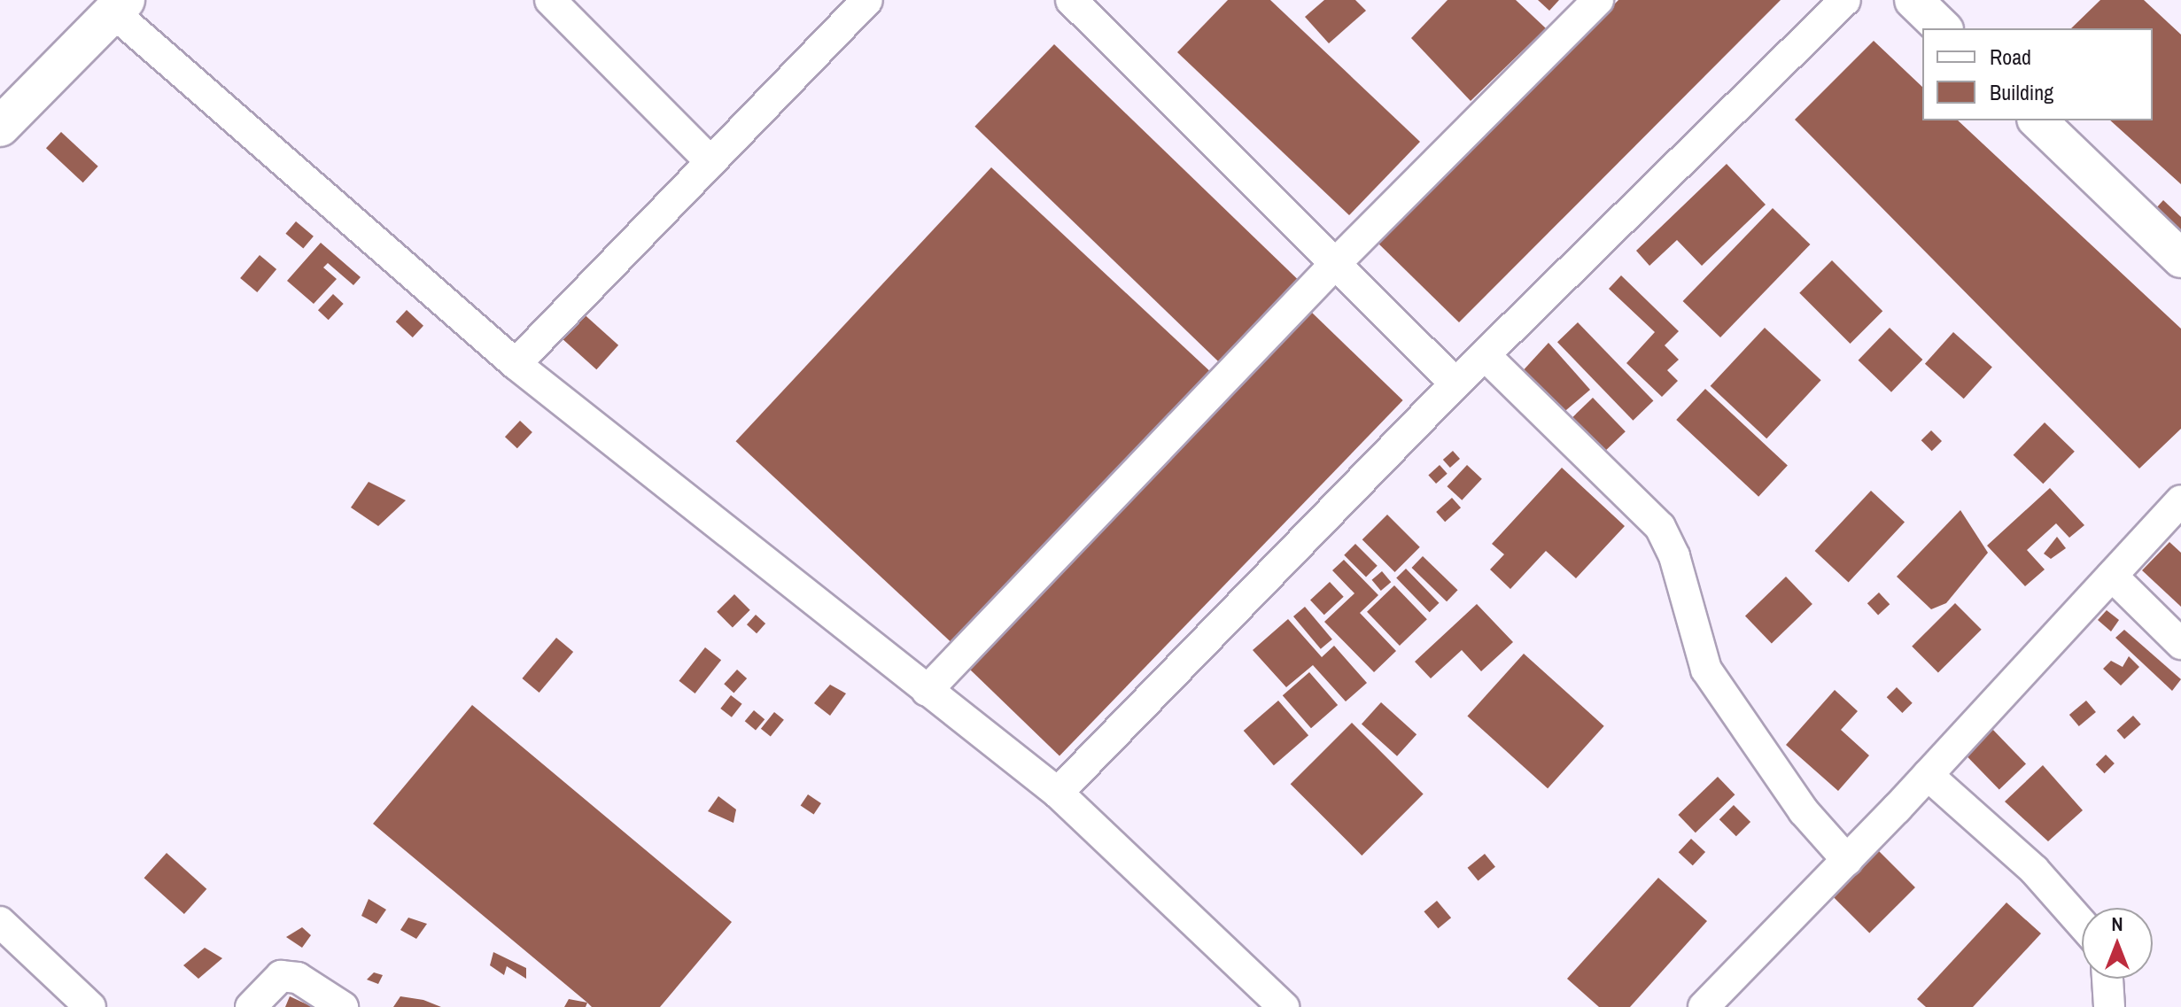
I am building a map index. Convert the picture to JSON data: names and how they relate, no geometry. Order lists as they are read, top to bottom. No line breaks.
{"legend":["Road","Building"],"north":"top"}
